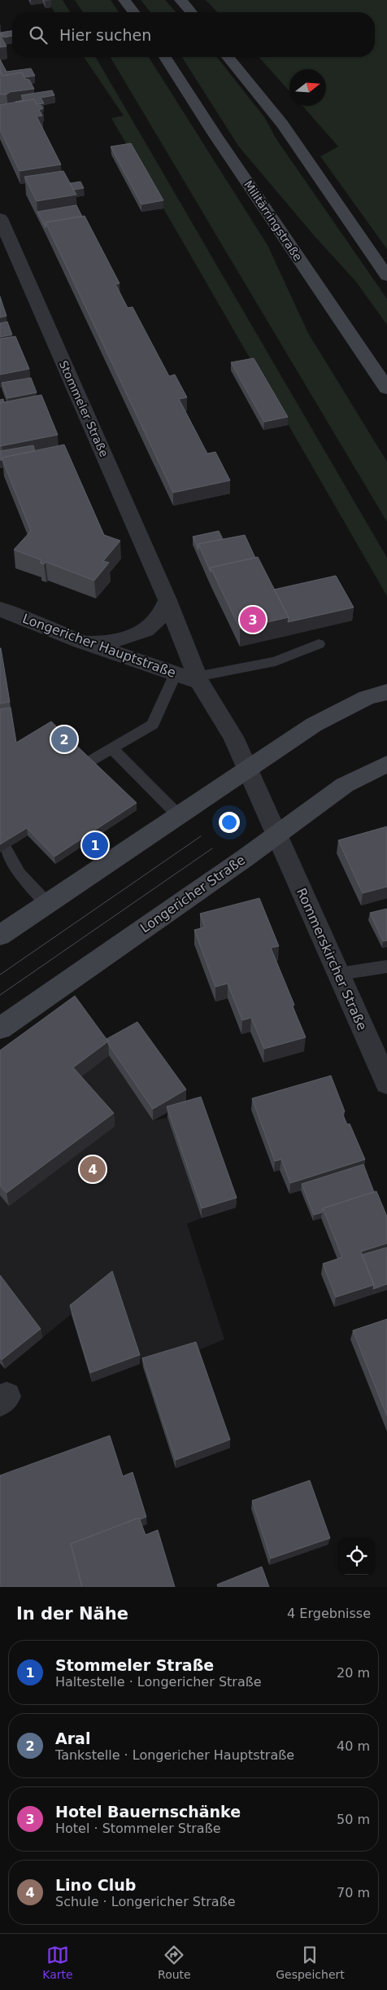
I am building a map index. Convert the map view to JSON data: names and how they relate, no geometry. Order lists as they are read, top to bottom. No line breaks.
{"streets":{"main road":["Militärringstraße","Longericher Straße"],"street":["Stommeler Straße","Longericher Hauptstraße","Rommerskircher Straße"]},"crossings":[["Stommeler Straße","Longericher Hauptstraße"],["Stommeler Straße","Longericher Straße"],["Stommeler Straße","Rommerskircher Straße"],["Longericher Straße","Rommerskircher Straße"]],"north":"right","page":{"search":"Hier suchen","pins":["3","2","1","4"],"heading":["In der Nähe","4 Ergebnisse"],"list":[{"mark":"1","name":"Stommeler Straße","note":"Haltestelle · Longericher Straße","value":"20 m"},{"mark":"2","name":"Aral","note":"Tankstelle · Longericher Hauptstraße","value":"40 m"},{"mark":"3","name":"Hotel Bauernschänke","note":"Hotel · Stommeler Straße","value":"50 m"},{"mark":"4","name":"Lino Club","note":"Schule · Longericher Straße","value":"70 m"}],"nav":["Karte","Route","Gespeichert"]}}
